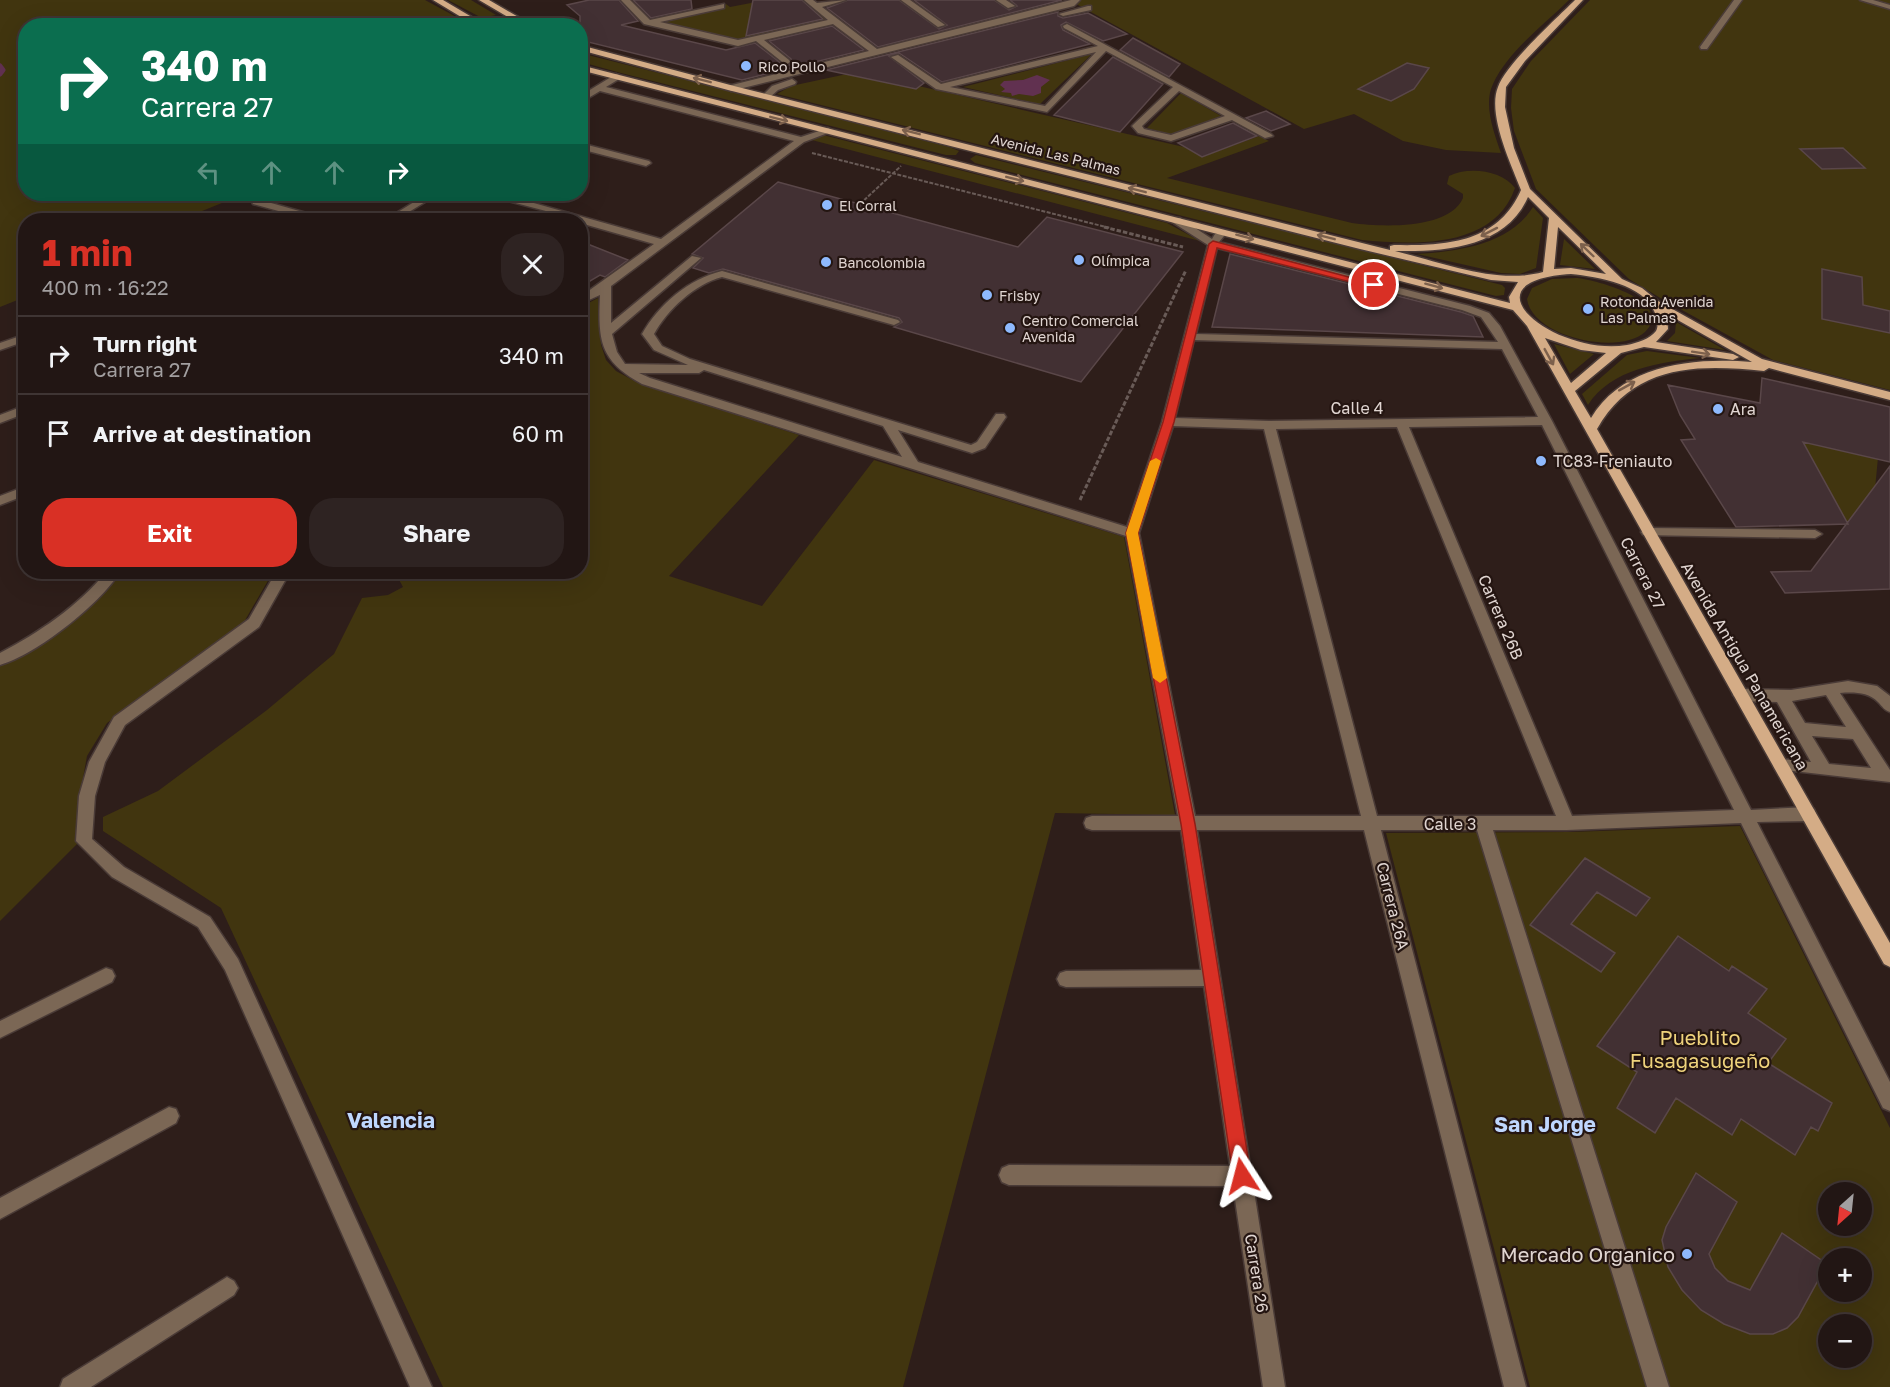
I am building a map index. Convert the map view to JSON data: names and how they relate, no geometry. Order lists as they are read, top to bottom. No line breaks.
{"streets":{"main road":["Avenida Las Palmas","Avenida Antigua Panamericana"],"street":["Calle 4","Carrera 27","Carrera 26B","Calle 3","Carrera 26A","Carrera 26"]},"crossings":[["Calle 4","Carrera 27"],["Calle 4","Carrera 26B"],["Calle 4","Carrera 26A"],["Calle 4","Carrera 26"],["Carrera 27","Calle 3"],["Carrera 27","Carrera 26"],["Carrera 26B","Calle 3"],["Avenida Antigua Panamericana","Calle 3"],["Calle 3","Carrera 26A"],["Calle 3","Carrera 26"]],"districts":["Valencia","San Jorge"],"parks":["Pueblito Fusagasugeño"],"places":["Rico Pollo","El Corral","Olímpica","Bancolombia","Frisby","Rotonda Avenida Las Palmas","Centro Comercial Avenida","Ara","TC83-Freniauto","Mercado Organico"],"north":"bottom left","page":{"turn":["340 m","Carrera 27"],"heading":["1 min","400 m · 16:22"],"list":[{"name":"Turn right","note":"Carrera 27","value":"340 m"},{"name":"Arrive at destination","value":"60 m"}],"buttons":["Exit","Share"],"map_buttons":["+","−"]}}
